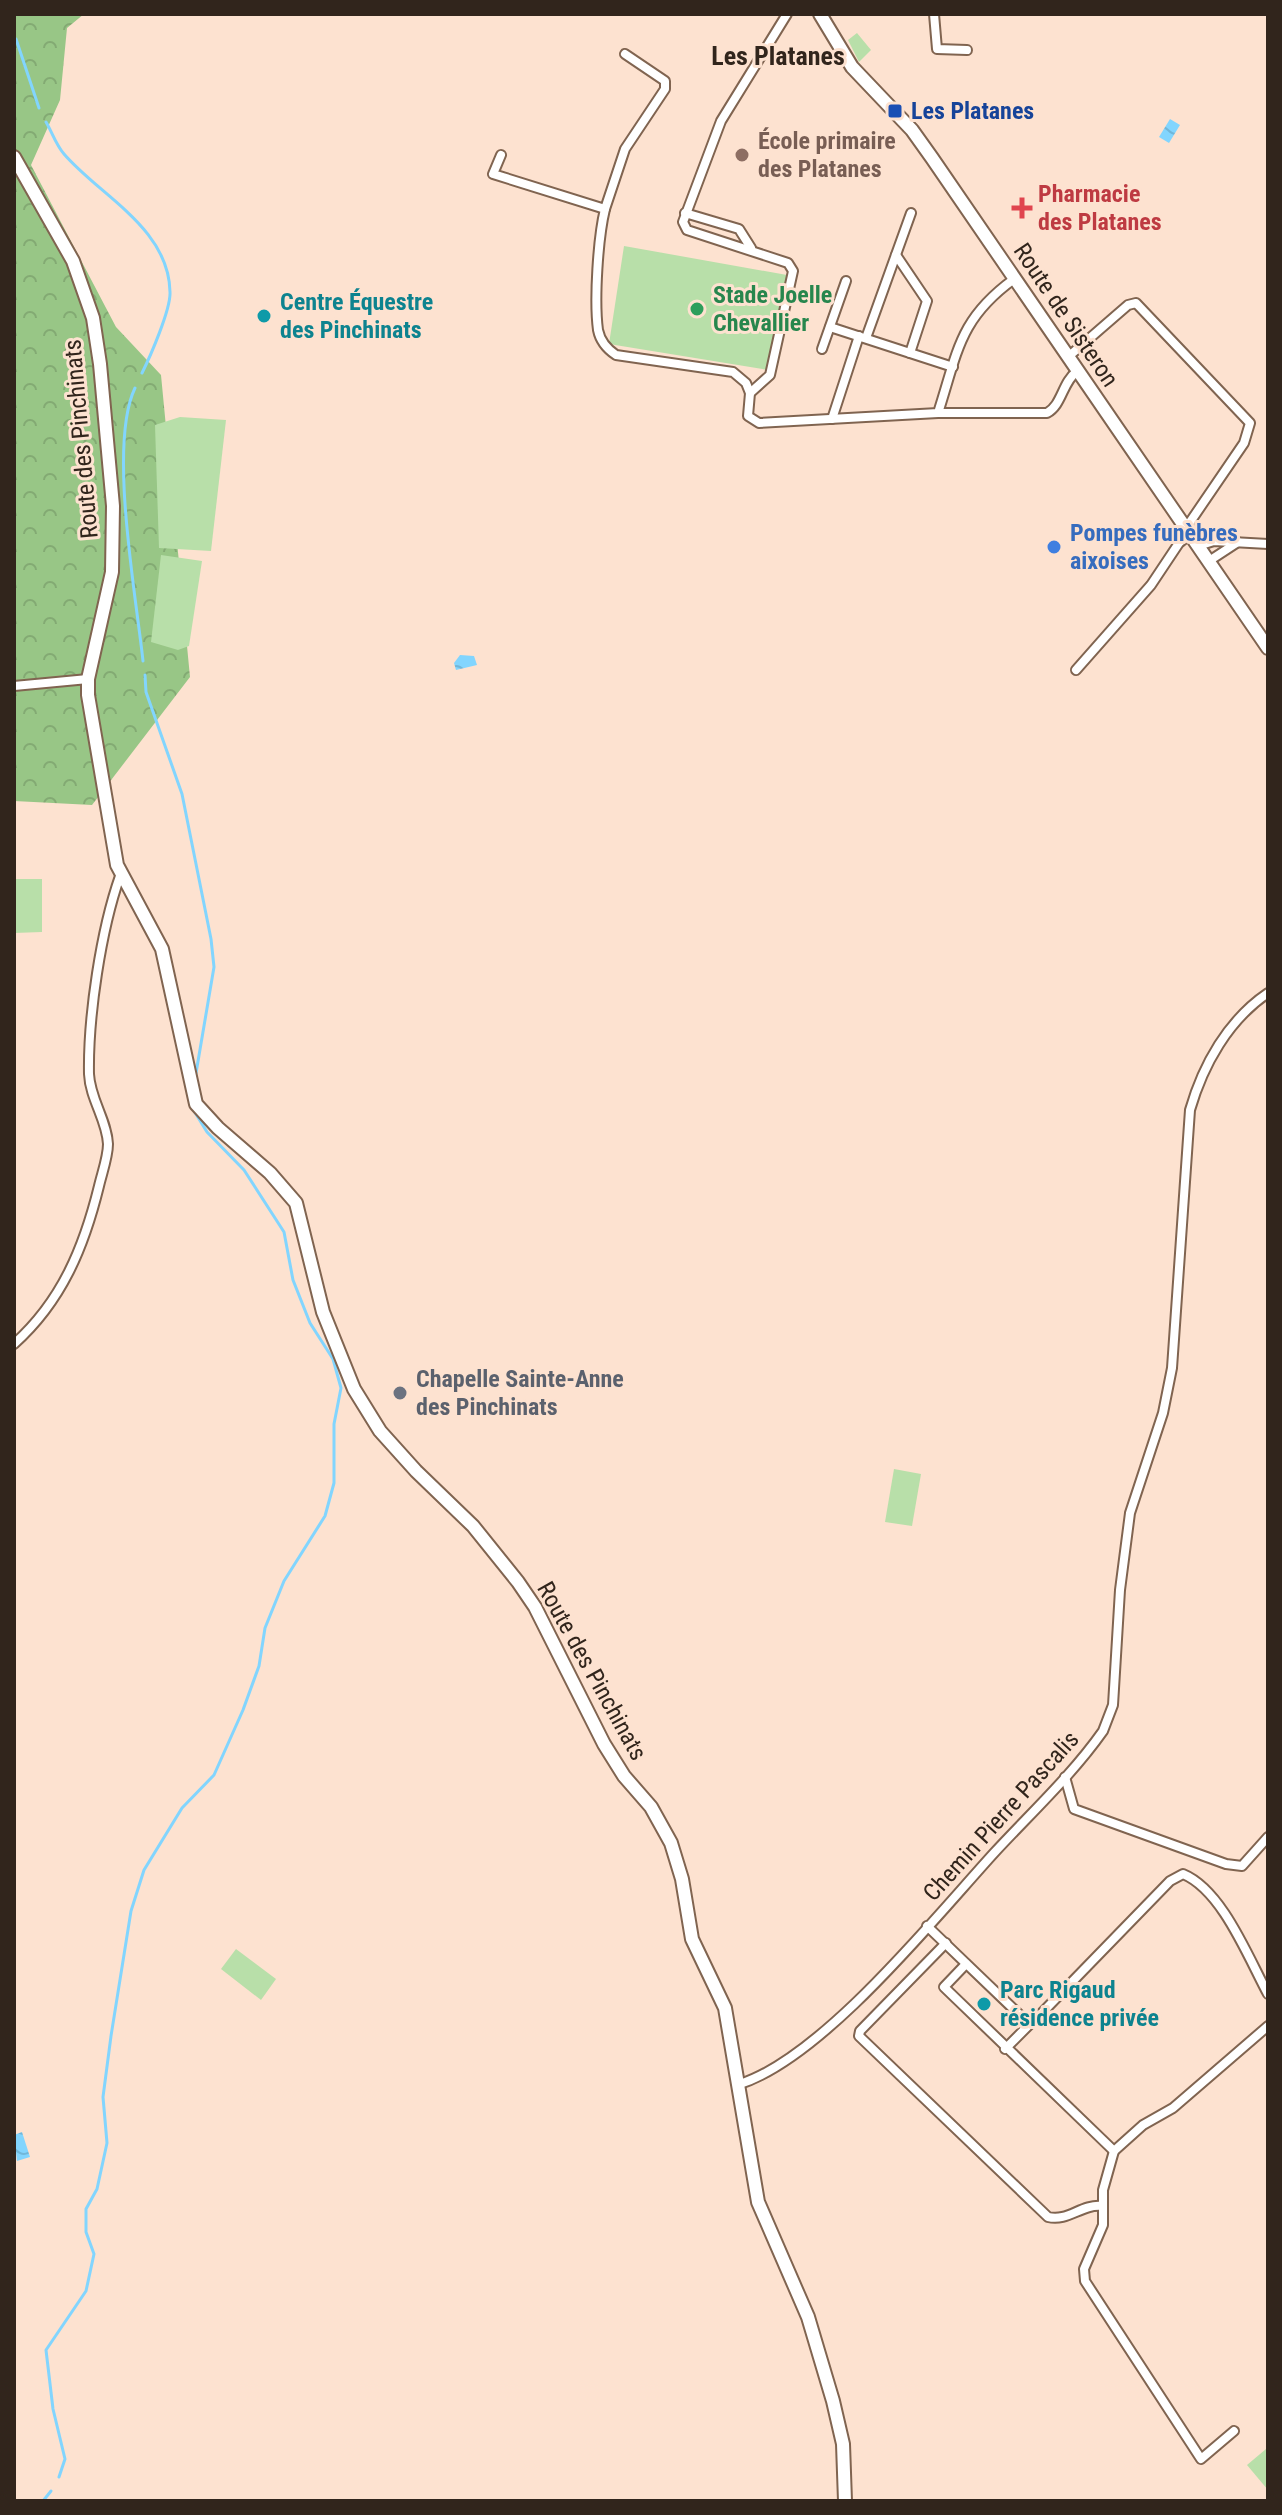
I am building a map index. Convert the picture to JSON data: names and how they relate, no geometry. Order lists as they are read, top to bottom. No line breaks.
{"streets":{"street":["Route de Sisteron","Route des Pinchinats","Chemin Pierre Pascalis"]},"crossings":[["Route des Pinchinats","Chemin Pierre Pascalis"]],"districts":["Les Platanes"],"places":{"transit":["Les Platanes"],"other":["École primaire des Platanes","Stade Joelle Chevallier","Centre Équestre des Pinchinats","Pompes funèbres aixoises","Chapelle Sainte-Anne des Pinchinats","Parc Rigaud résidence privée"],"health":["Pharmacie des Platanes"]}}
